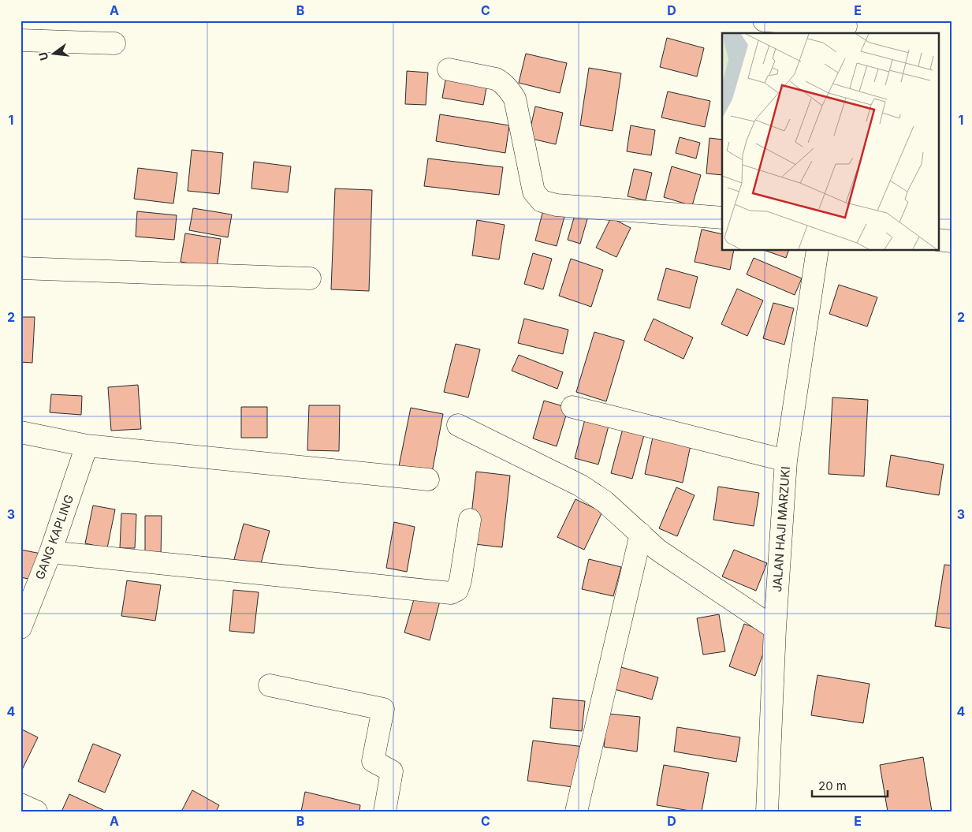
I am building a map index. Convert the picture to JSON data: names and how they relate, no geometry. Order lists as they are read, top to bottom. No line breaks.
{"streets":{"street":["JALAN HAJI MARZUKI","GANG KAPLING"]},"scale_bar":"20 m","north":"left","grid":{"columns":["A","B","C","D","E"],"rows":["1","2","3","4"]}}
